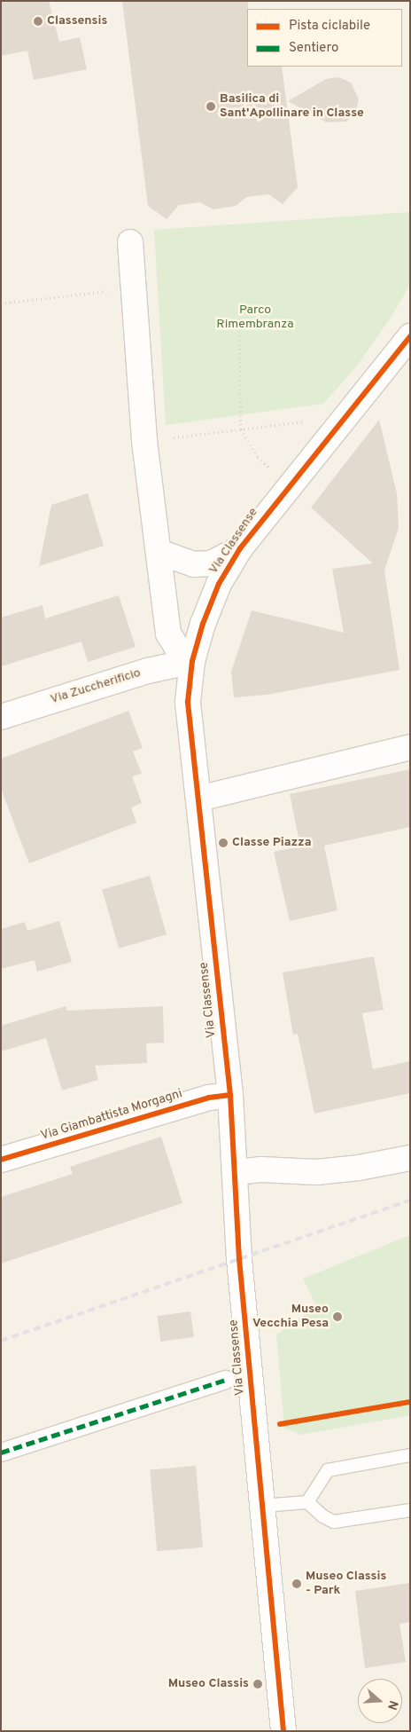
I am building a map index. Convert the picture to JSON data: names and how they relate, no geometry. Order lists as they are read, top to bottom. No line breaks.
{"streets":{"street":["Via Classense","Via Zuccherificio","Via Giambattista Morgagni"]},"crossings":[["Via Classense","Via Zuccherificio"],["Via Classense","Via Giambattista Morgagni"]],"parks":["Parco Rimembranza"],"places":["Classensis","Basilica di Sant'Apollinare in Classe","Classe Piazza","Museo Vecchia Pesa","Museo Classis - Park","Museo Classis"],"legend":["Pista ciclabile","Sentiero"],"north":"right"}
